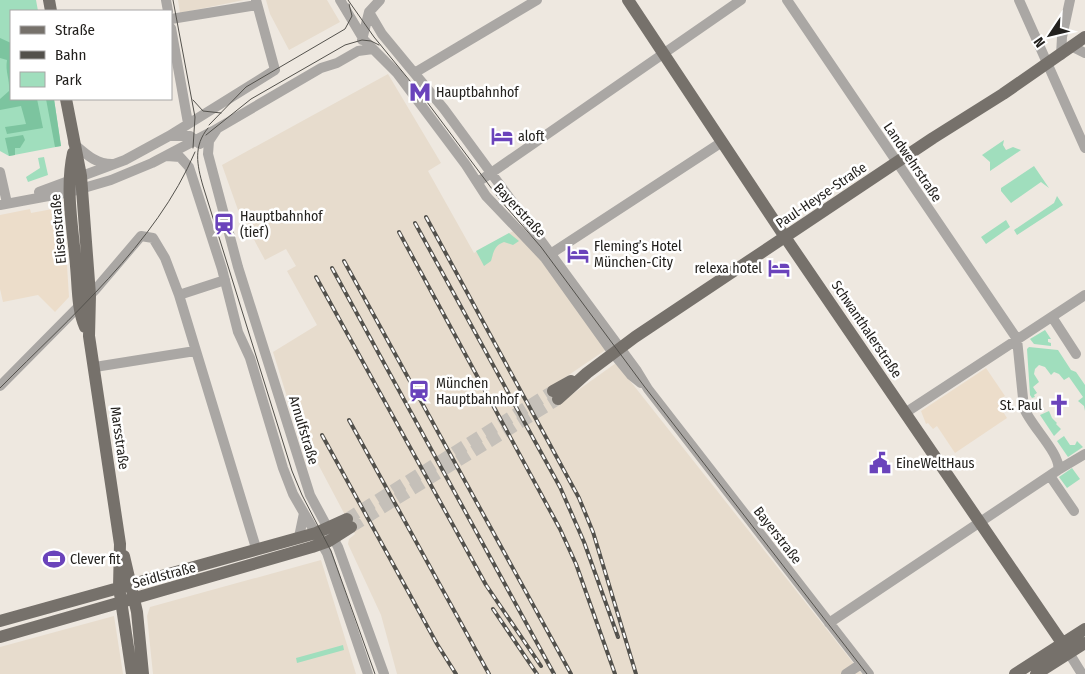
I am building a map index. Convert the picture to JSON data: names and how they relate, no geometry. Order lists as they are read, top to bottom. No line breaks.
{"streets":{"main road":["Paul-Heyse-Straße","Elisenstraße","Schwanthalerstraße","Marsstraße","Seidlstraße"],"street":["Landwehrstraße","Bayerstraße","Arnulfstraße"]},"crossings":[["Landwehrstraße","Paul-Heyse-Straße"],["Paul-Heyse-Straße","Bayerstraße"],["Paul-Heyse-Straße","Schwanthalerstraße"],["Elisenstraße","Marsstraße"],["Arnulfstraße","Seidlstraße"],["Marsstraße","Seidlstraße"]],"places":{"metro station":["Hauptbahnhof"],"hotel":["aloft","Fleming’s Hotel München-City","relexa hotel"],"station":["Hauptbahnhof (tief)","München Hauptbahnhof"],"church":["St. Paul"],"public building":["EineWeltHaus"],"sports":["Clever fit"]},"legend":["Straße","Bahn","Park"],"north":"bottom left"}
